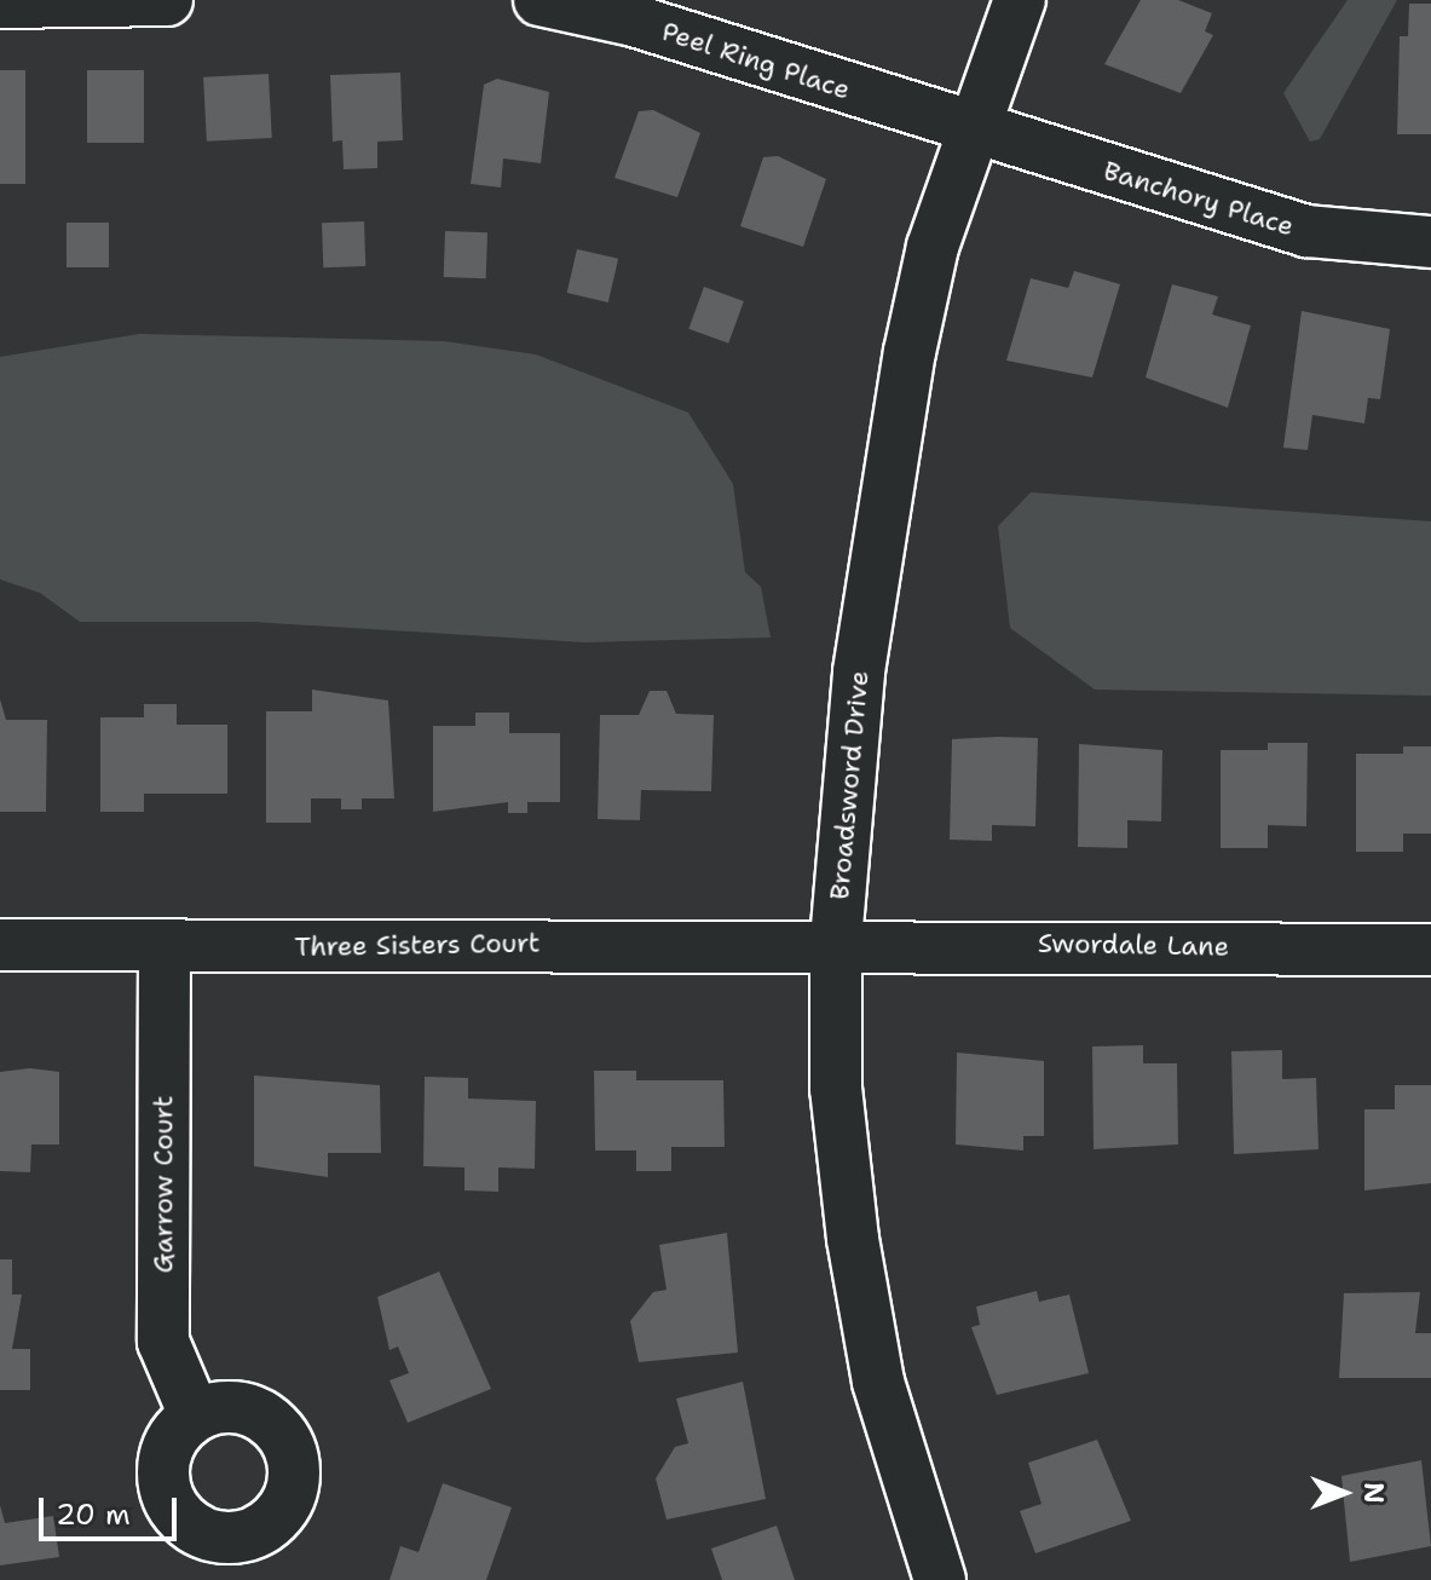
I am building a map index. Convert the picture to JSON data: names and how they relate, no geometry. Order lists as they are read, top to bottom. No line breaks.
{"streets":{"street":["Peel Ring Place","Banchory Place","Broadsword Drive","Three Sisters Court","Swordale Lane","Garrow Court"]},"crossings":[["Peel Ring Place","Banchory Place"],["Peel Ring Place","Broadsword Drive"],["Banchory Place","Broadsword Drive"],["Broadsword Drive","Three Sisters Court"],["Broadsword Drive","Swordale Lane"],["Three Sisters Court","Swordale Lane"],["Three Sisters Court","Garrow Court"]],"scale_bar":"20 m","north":"right"}
